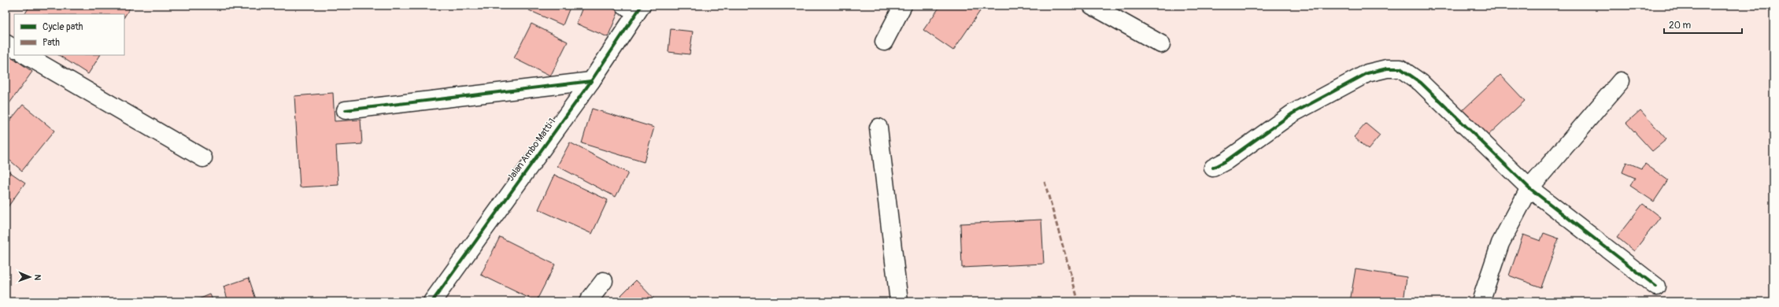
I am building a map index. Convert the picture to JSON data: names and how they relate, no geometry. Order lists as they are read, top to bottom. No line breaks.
{"streets":{"street":["Jalan Ambo Matti 1"]},"legend":["Cycle path","Path"],"scale_bar":"20 m","north":"right"}
